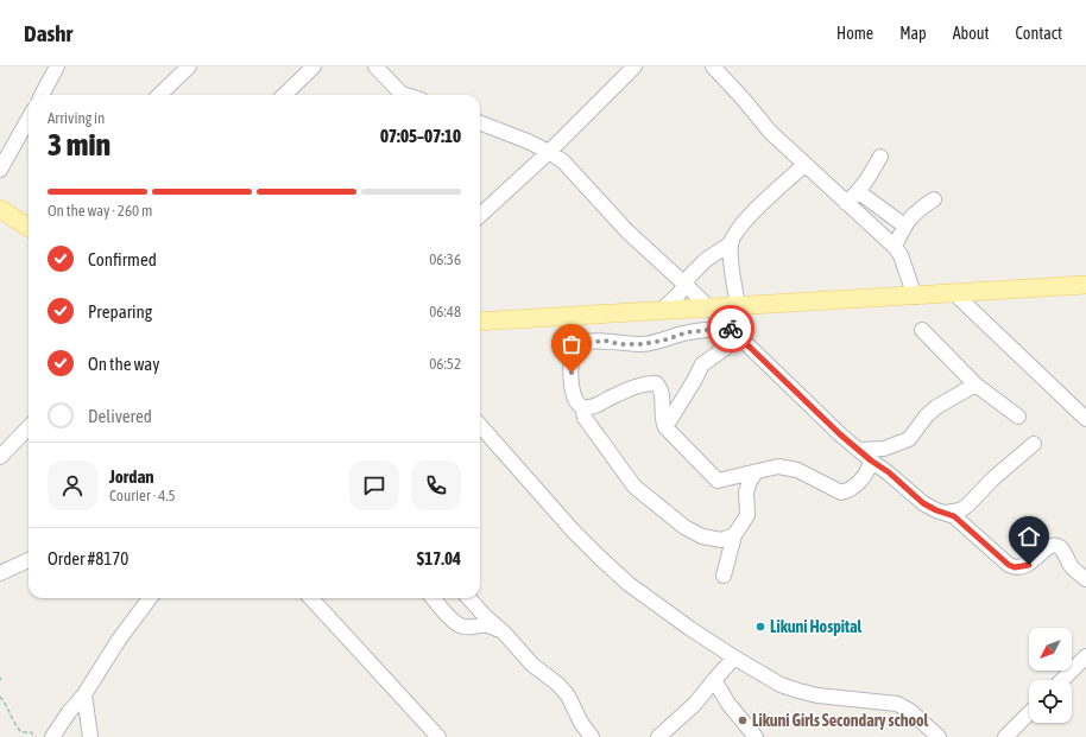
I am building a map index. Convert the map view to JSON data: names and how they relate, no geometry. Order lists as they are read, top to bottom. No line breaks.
{"places":["Likuni Hospital","Likuni Girls Secondary school"],"north":"bottom left","page":{"header":"Dashr","nav":["Home","Map","About","Contact"],"heading":["3 min","Arriving in","07:05–07:10"],"panel":["Jordan","Courier · 4.5","Order #8170","$17.04"],"bar":"On the way · 260 m","list":[["Confirmed","06:36"],["Preparing","06:48"],["On the way","06:52"],"Delivered"]}}
